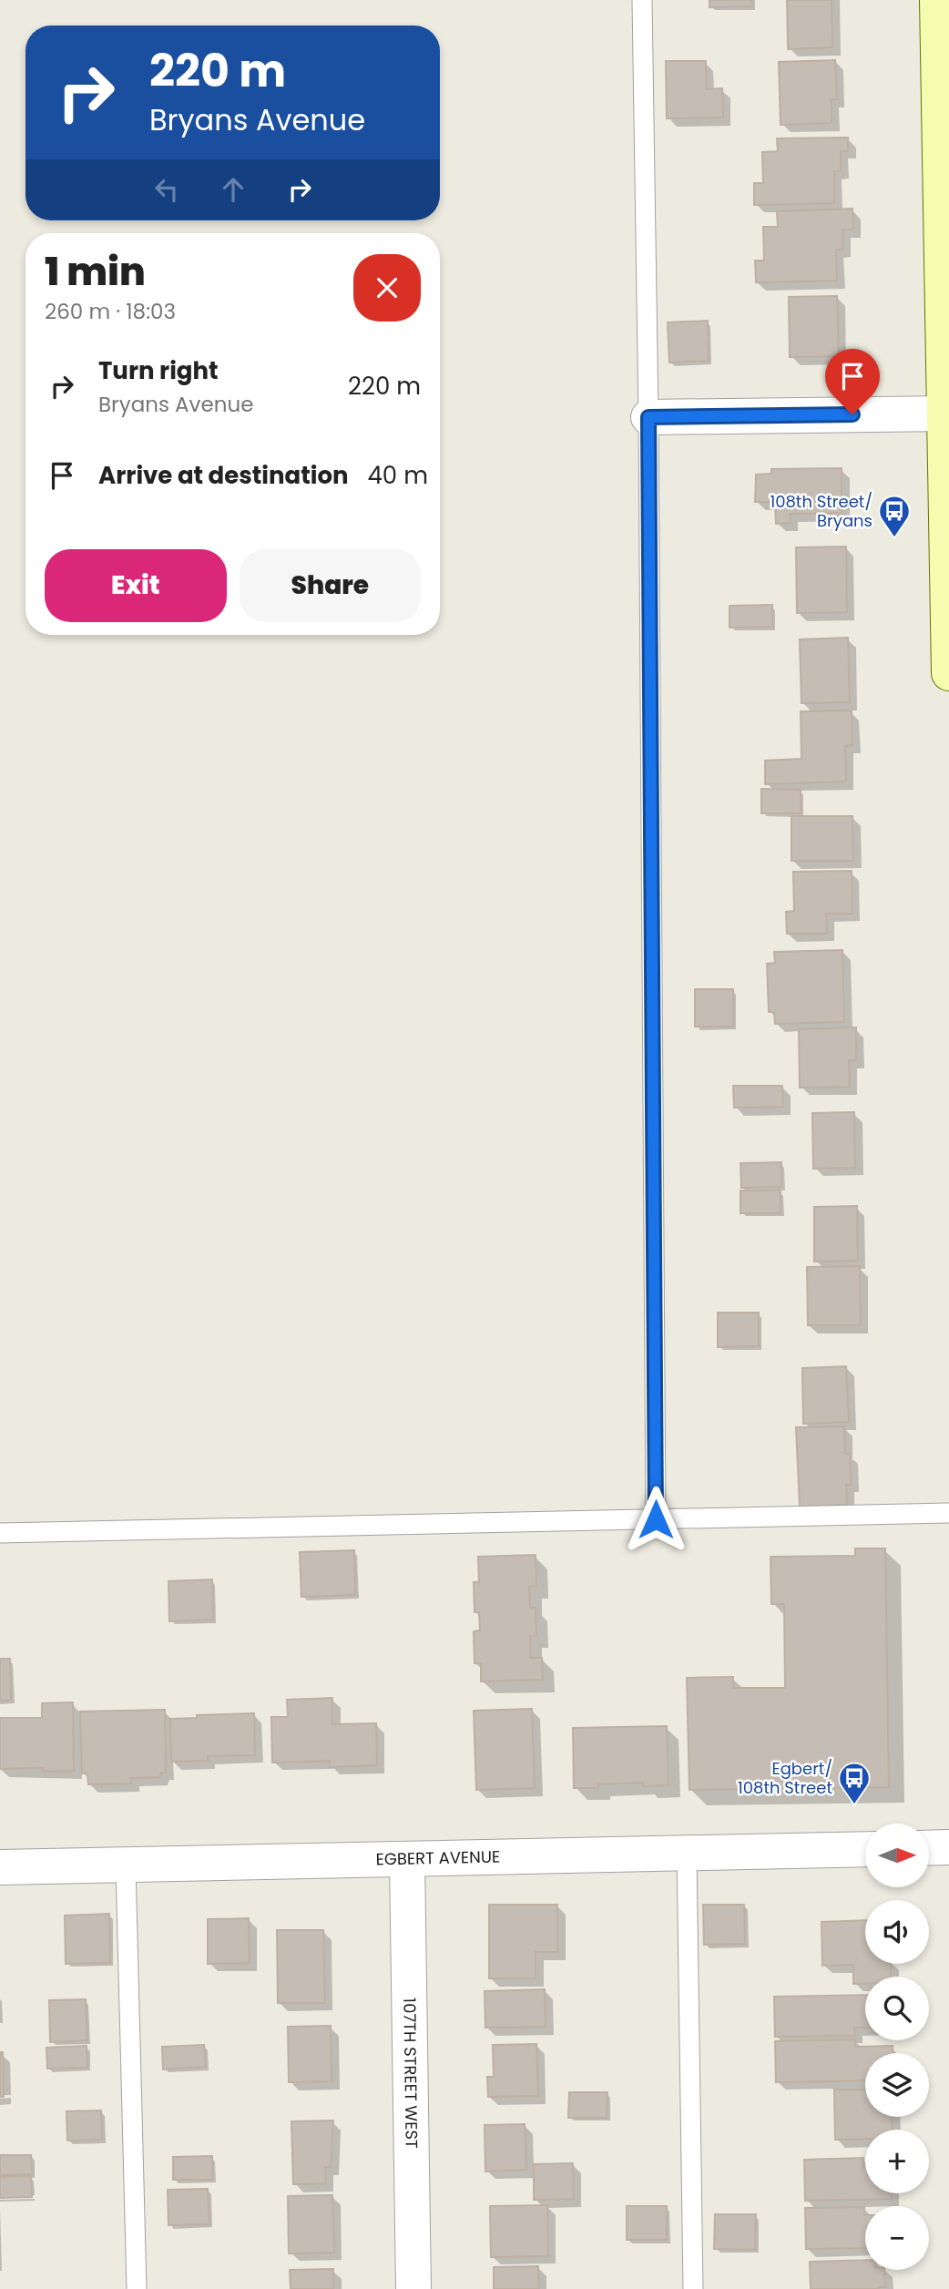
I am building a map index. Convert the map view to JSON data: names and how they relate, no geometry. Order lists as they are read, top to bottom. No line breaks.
{"streets":{"street":["EGBERT AVENUE","107TH STREET WEST"]},"crossings":[["EGBERT AVENUE","107TH STREET WEST"]],"places":{"bus stop":["108th Street/ Bryans","Egbert/ 108th Street"]},"north":"right","page":{"turn":["220 m","Bryans Avenue"],"heading":["1 min","260 m · 18:03"],"list":[{"name":"Turn right","note":"Bryans Avenue","value":"220 m"},{"name":"Arrive at destination","value":"40 m"}],"buttons":["Exit","Share"],"map_buttons":["+","−"]}}
